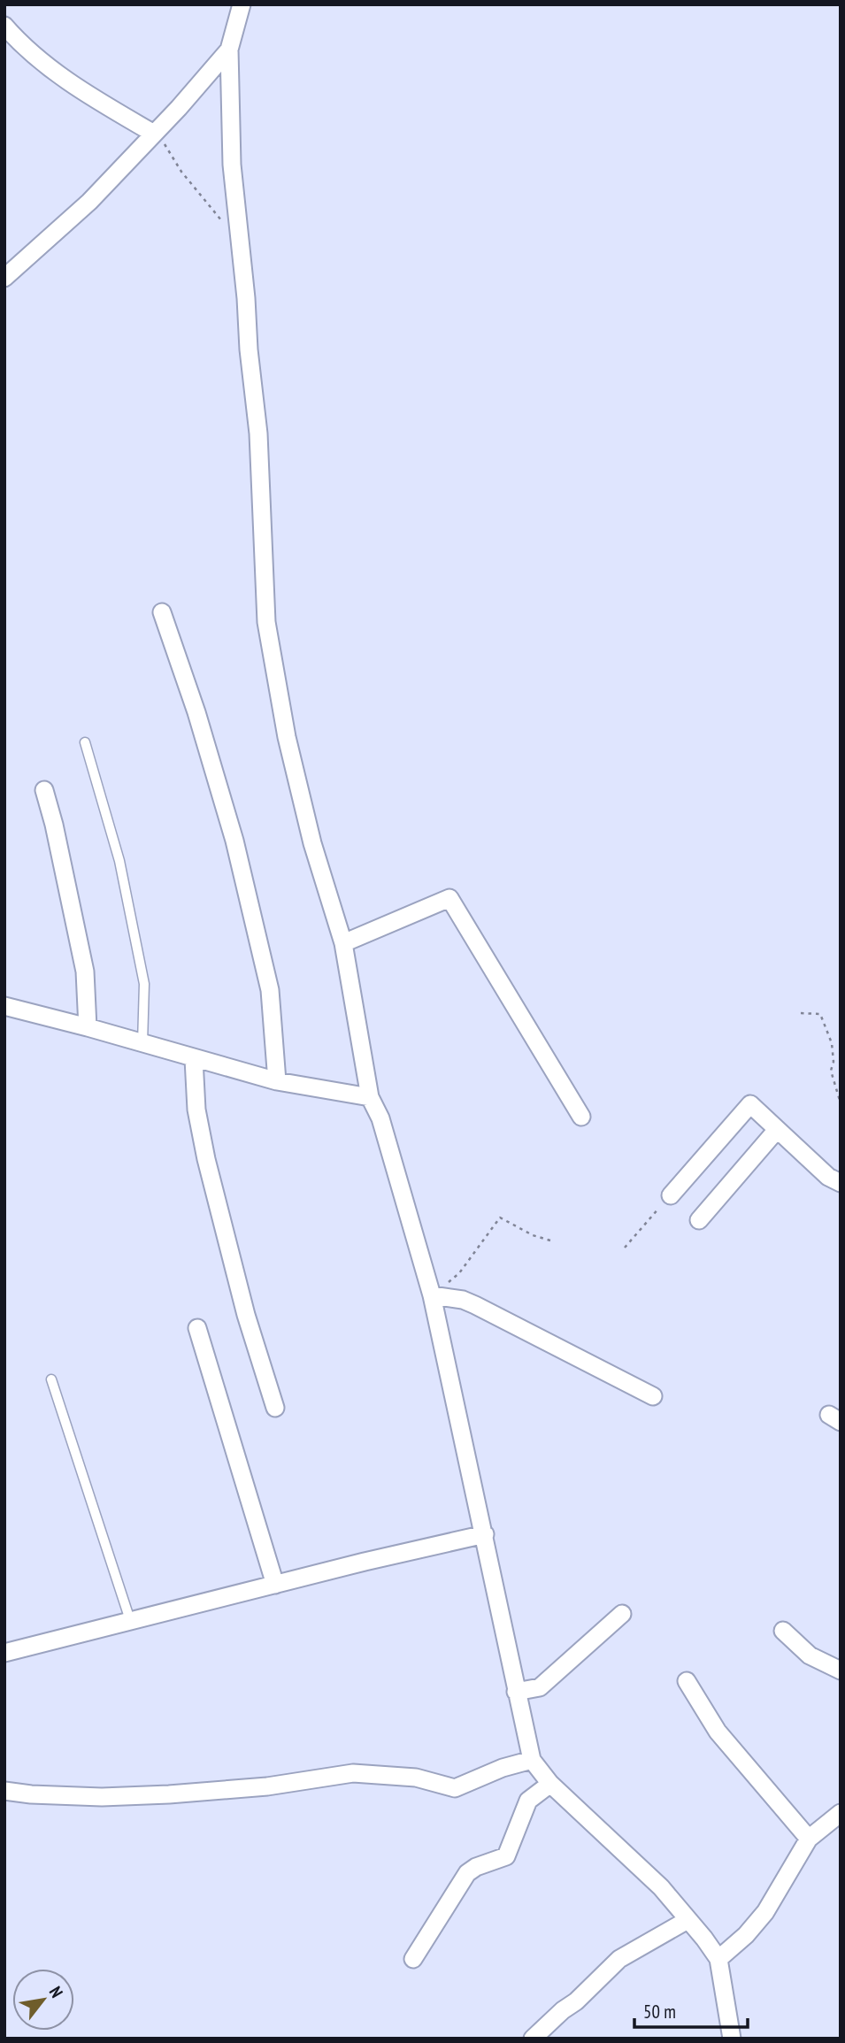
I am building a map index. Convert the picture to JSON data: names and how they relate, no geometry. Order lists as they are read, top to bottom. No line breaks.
{"scale_bar":"50 m","north":"top right"}
